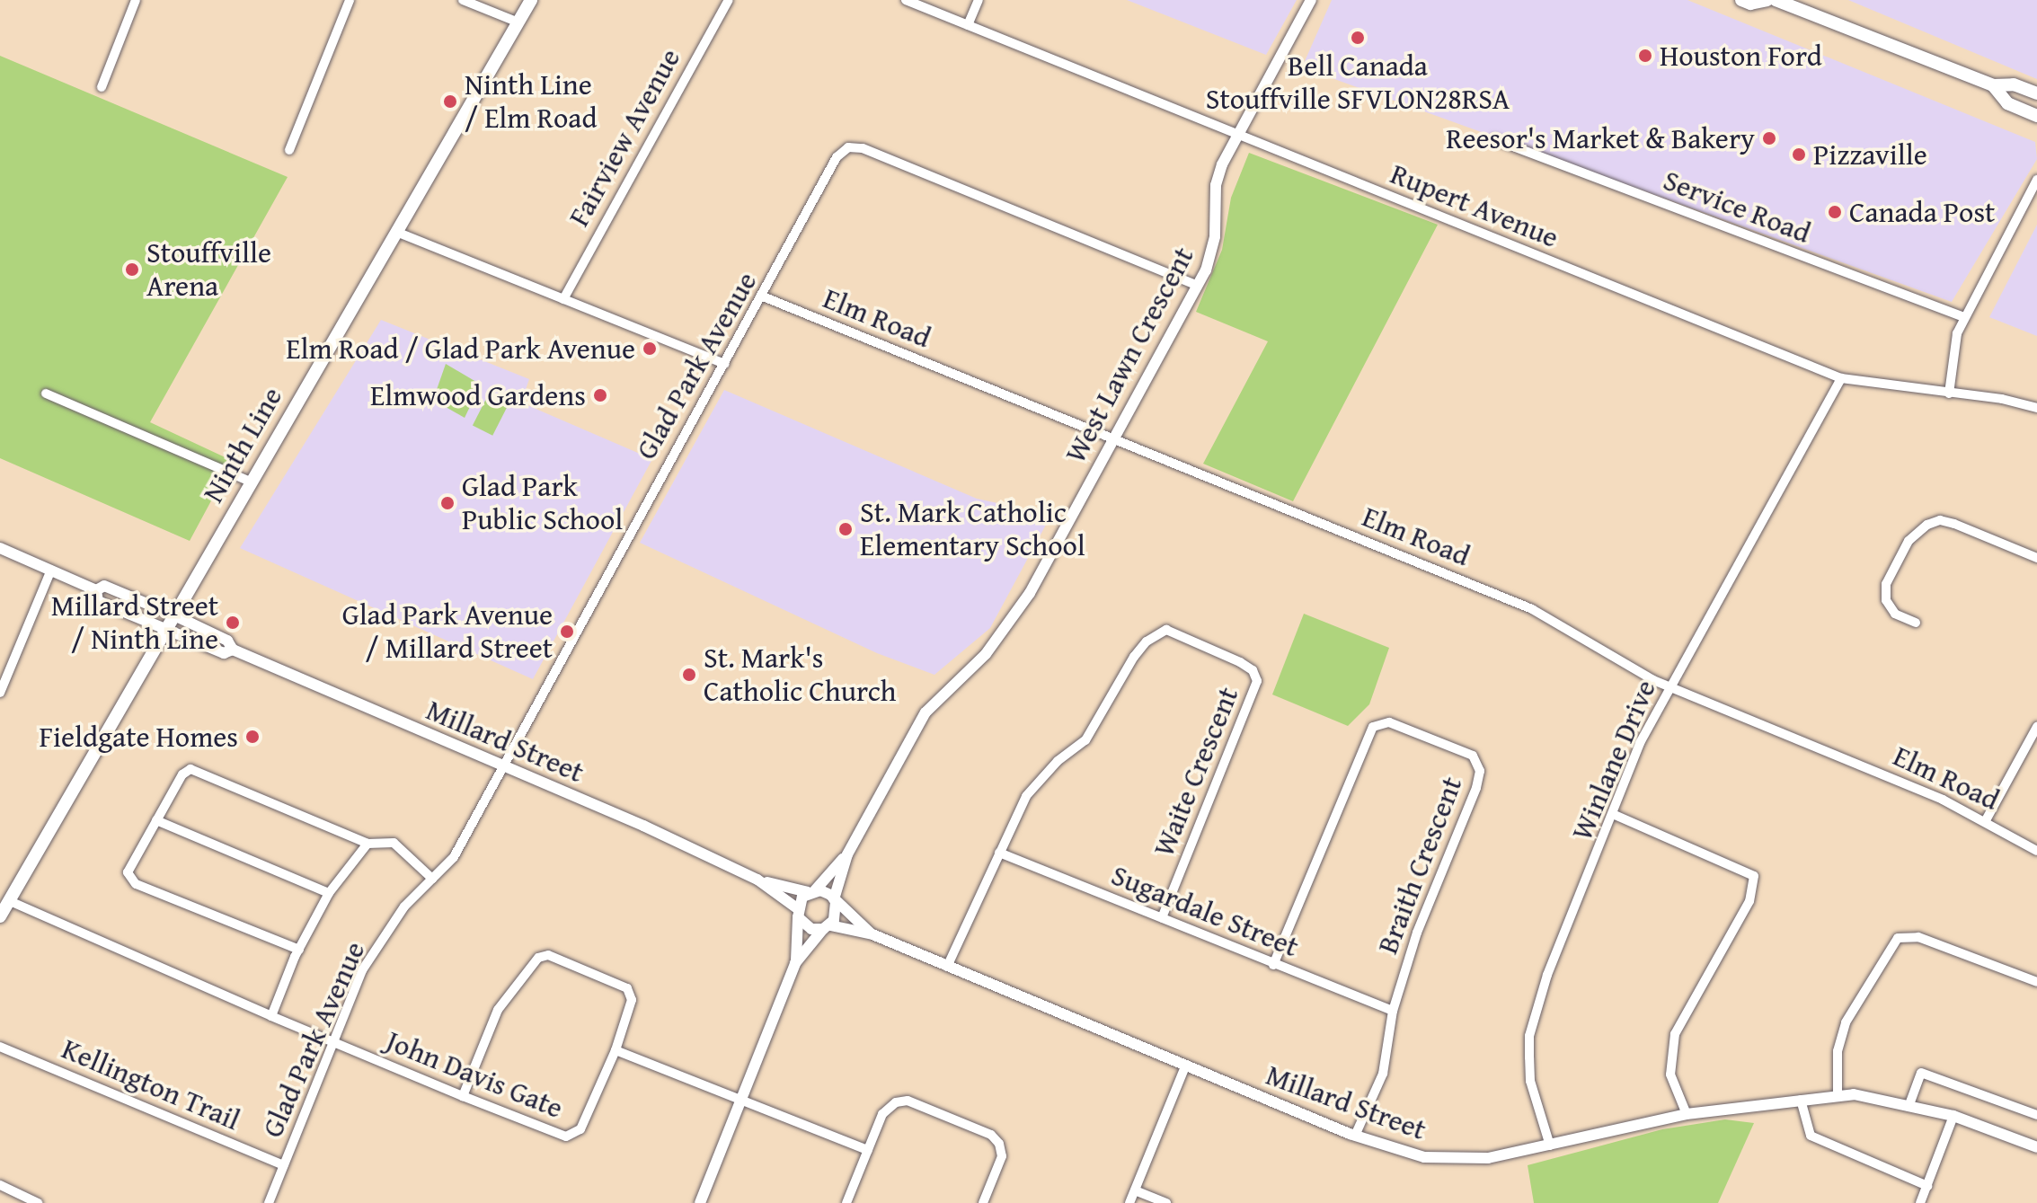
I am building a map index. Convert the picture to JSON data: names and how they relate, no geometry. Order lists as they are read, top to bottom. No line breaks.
{"streets":{"main road":["Ninth Line"],"street":["Fairview Avenue","Rupert Avenue","Service Road","Elm Road","West Lawn Crescent","Glad Park Avenue","Millard Street","Winlane Drive","Waite Crescent","Braith Crescent","Sugardale Street","John Davis Gate","Kellington Trail"]},"crossings":[["Rupert Avenue","West Lawn Crescent"],["Rupert Avenue","Winlane Drive"],["Elm Road","West Lawn Crescent"],["Elm Road","Glad Park Avenue"],["Elm Road","Winlane Drive"],["West Lawn Crescent","Glad Park Avenue"],["West Lawn Crescent","Millard Street"],["Glad Park Avenue","Millard Street"],["Glad Park Avenue","John Davis Gate"],["Glad Park Avenue","Kellington Trail"],["Ninth Line","Millard Street"],["Ninth Line","John Davis Gate"],["Millard Street","Winlane Drive"],["Millard Street","Waite Crescent"],["Millard Street","Braith Crescent"],["Waite Crescent","Sugardale Street"],["Braith Crescent","Sugardale Street"]],"places":["Bell Canada Stouffville SFVLON28RSA","Houston Ford","Ninth Line / Elm Road","Reesor's Market & Bakery","Pizzaville","Canada Post","Stouffville Arena","Elm Road / Glad Park Avenue","Elmwood Gardens","Glad Park Public School","St. Mark Catholic Elementary School","Millard Street / Ninth Line","Glad Park Avenue / Millard Street","St. Mark's Catholic Church","Fieldgate Homes"]}
